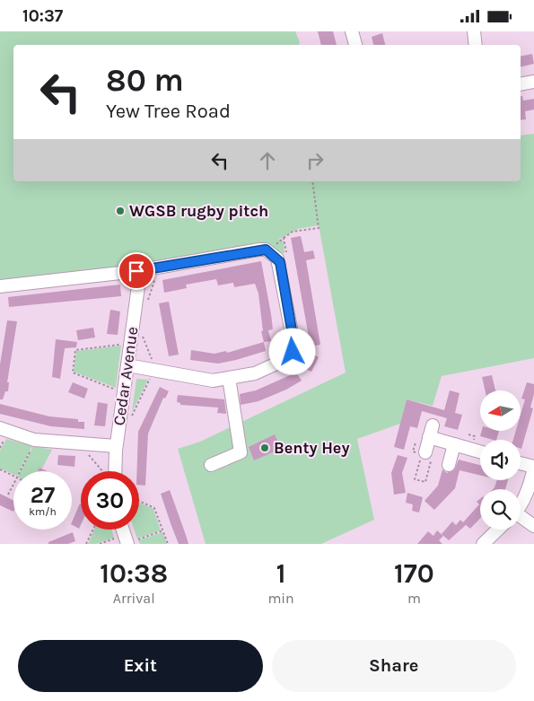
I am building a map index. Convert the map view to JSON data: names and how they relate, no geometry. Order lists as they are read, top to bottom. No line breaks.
{"streets":{"street":["Cedar Avenue"]},"places":["WGSB rugby pitch","Benty Hey"],"north":"left","page":{"status":"10:37","turn":["80 m","Yew Tree Road"],"speed":"27 km/h","limit":"30","eta":["10:38","Arrival","1","min","170","m"],"buttons":["Exit","Share"]}}
